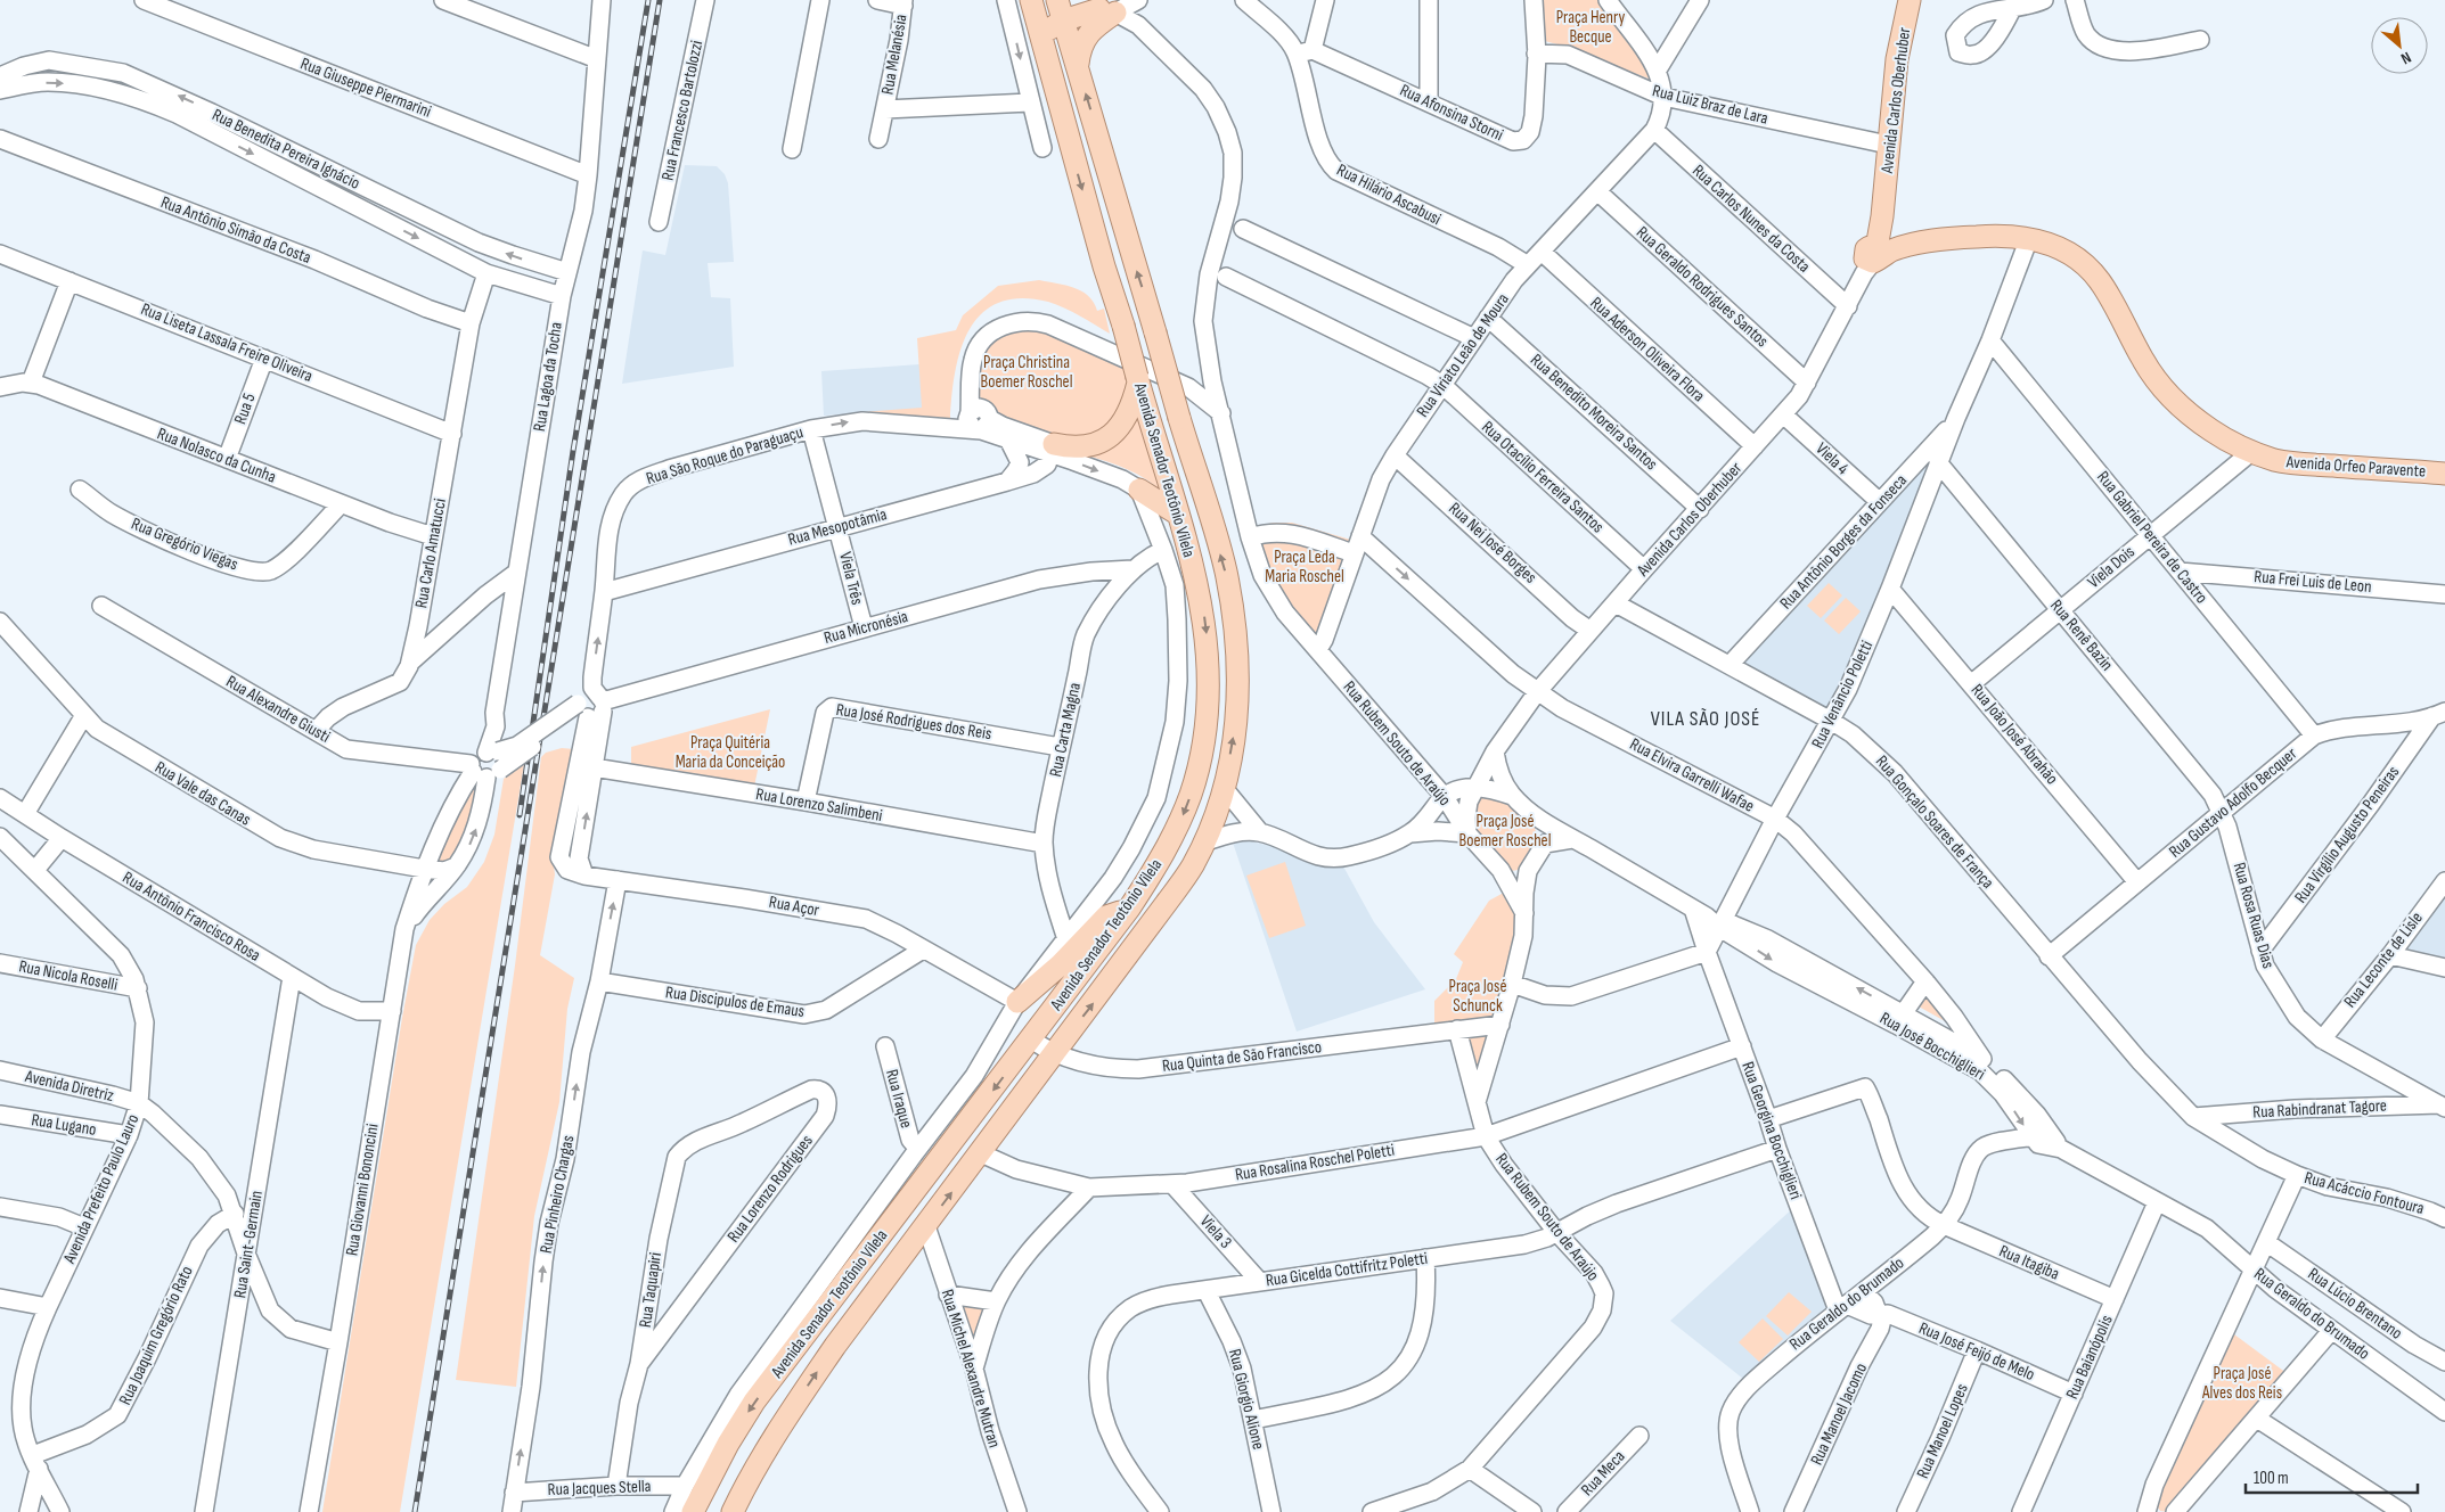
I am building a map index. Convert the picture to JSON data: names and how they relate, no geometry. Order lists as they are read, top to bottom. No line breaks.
{"streets":{"main road":["Avenida Carlos Oberhuber","Avenida Orfeo Paravente","Avenida Senador Teotônio Vilela"],"street":["Rua Melanésia","Rua Giuseppe Piermarini","Rua Luiz Braz de Lara","Rua Francesco Bartolozzi","Rua Afonsina Storni","Rua Benedita Pereira Ignácio","Rua Hilário Ascabusi","Rua Carlos Nunes da Costa","Rua Antônio Simão da Costa","Rua Geraldo Rodrigues Santos","Rua Liseta Lassala Freire Oliveira","Rua Aderson Oliveira Flora","Rua Viriato Leão de Moura","Rua Lagoa da Tocha","Rua 5","Rua Benedito Moreira Santos","Rua Nolasco da Cunha","Rua São Roque do Paraguaçu","Viela 4","Rua Otacílio Ferreira Santos","Rua Mesopotâmia","Rua Gabriel Pereira de Castro","Rua Antônio Borges da Fonseca","Rua Nei José Borges","Rua Gregório Viegas","Rua Carlo Amatucci","Viela Dois","Viela Três","Rua Frei Luis de Leon","Rua Micronésia","Rua Renê Bazin","Rua Venâncio Poletti","Rua Alexandre Giusti","Rua José Rodrigues dos Reis","Rua Carta Magna","Rua João José Abrahão","Rua Rubem Souto de Araújo","Rua Elvira Garrelli Wafae","Rua Vale das Canas","Rua Gustavo Adolfo Becquer","Rua Lorenzo Salimbeni","Rua Gonçalo Soares de França","Rua Virgílio Augusto Peneiras","Rua Açor","Rua Rosa Ruas Dias","Rua Antônio Francisco Rosa","Rua Leconte de Lisle","Rua Nicola Roselli","Rua Discipulos de Emaus","Rua José Bocchiglieri","Rua Quinta de São Francisco","Avenida Diretriz","Rua Iraque","Rua Rabindranat Tagore","Rua Lugano","Rua Georgina Bocchiglieri","Rua Rosalina Roschel Poletti","Avenida Prefeito Paulo Lauro","Rua Lorenzo Rodrigues","Rua Giovanni Bononcini","Rua Acáccio Fontoura","Rua Pinheiro Chargas","Viela 3","Rua Saint-Germain","Rua Itagiba","Rua Gicelda Cottifritz Poletti","Rua Taquapiri","Rua Geraldo do Brumado","Rua Lúcio Brentano","Rua Joaquim Gregório Rato","Rua José Feijó de Melo","Rua Baianópolis","Rua Michel Alexandre Mutran","Rua Giorgio Alione","Rua Manoel Jacomo","Rua Manoel Lopes","Rua Meca","Rua Jacques Stella"]},"crossings":[["Rua Giuseppe Piermarini","Rua Lagoa da Tocha"],["Avenida Carlos Oberhuber","Rua Luiz Braz de Lara"],["Avenida Carlos Oberhuber","Rua Carlos Nunes da Costa"],["Avenida Carlos Oberhuber","Rua Geraldo Rodrigues Santos"],["Avenida Carlos Oberhuber","Rua Aderson Oliveira Flora"],["Avenida Carlos Oberhuber","Rua Benedito Moreira Santos"],["Avenida Carlos Oberhuber","Viela 4"],["Avenida Carlos Oberhuber","Avenida Orfeo Paravente"],["Avenida Carlos Oberhuber","Rua Otacílio Ferreira Santos"],["Avenida Carlos Oberhuber","Rua Nei José Borges"],["Avenida Carlos Oberhuber","Rua Rubem Souto de Araújo"],["Avenida Carlos Oberhuber","Rua Elvira Garrelli Wafae"],["Avenida Carlos Oberhuber","Rua Gonçalo Soares de França"],["Rua Luiz Braz de Lara","Rua Afonsina Storni"],["Rua Luiz Braz de Lara","Rua Viriato Leão de Moura"],["Rua Afonsina Storni","Rua Hilário Ascabusi"],["Rua Benedita Pereira Ignácio","Rua Lagoa da Tocha"],["Rua Benedita Pereira Ignácio","Rua Carlo Amatucci"],["Rua Hilário Ascabusi","Rua Viriato Leão de Moura"],["Rua Carlos Nunes da Costa","Rua Viriato Leão de Moura"],["Rua Antônio Simão da Costa","Rua Carlo Amatucci"],["Rua Geraldo Rodrigues Santos","Rua Viriato Leão de Moura"],["Rua Liseta Lassala Freire Oliveira","Rua 5"],["Rua Liseta Lassala Freire Oliveira","Rua Carlo Amatucci"],["Rua Aderson Oliveira Flora","Rua Viriato Leão de Moura"],["Rua Viriato Leão de Moura","Rua Benedito Moreira Santos"],["Rua Viriato Leão de Moura","Rua Otacílio Ferreira Santos"],["Rua Viriato Leão de Moura","Rua Nei José Borges"],["Rua Viriato Leão de Moura","Rua Rubem Souto de Araújo"],["Rua Viriato Leão de Moura","Rua Elvira Garrelli Wafae"],["Rua Lagoa da Tocha","Rua Micronésia"],["Rua Lagoa da Tocha","Rua Alexandre Giusti"],["Rua 5","Rua Nolasco da Cunha"],["Rua Nolasco da Cunha","Rua Gregório Viegas"],["Rua Nolasco da Cunha","Rua Carlo Amatucci"],["Rua São Roque do Paraguaçu","Avenida Senador Teotônio Vilela"],["Rua São Roque do Paraguaçu","Rua Mesopotâmia"],["Rua São Roque do Paraguaçu","Viela Três"],["Rua São Roque do Paraguaçu","Rua Micronésia"],["Rua São Roque do Paraguaçu","Rua Lorenzo Salimbeni"],["Rua São Roque do Paraguaçu","Rua Açor"],["Viela 4","Rua Antônio Borges da Fonseca"],["Avenida Orfeo Paravente","Viela Dois"],["Avenida Orfeo Paravente","Rua Venâncio Poletti"],["Avenida Senador Teotônio Vilela","Rua Carta Magna"],["Avenida Senador Teotônio Vilela","Rua Açor"],["Avenida Senador Teotônio Vilela","Rua Quinta de São Francisco"],["Avenida Senador Teotônio Vilela","Rua Iraque"],["Avenida Senador Teotônio Vilela","Rua Rosalina Roschel Poletti"],["Avenida Senador Teotônio Vilela","Rua Michel Alexandre Mutran"],["Avenida Senador Teotônio Vilela","Rua Jacques Stella"],["Rua Mesopotâmia","Viela Três"],["Rua Gabriel Pereira de Castro","Viela Dois"],["Rua Gabriel Pereira de Castro","Rua Frei Luis de Leon"],["Rua Gabriel Pereira de Castro","Rua Venâncio Poletti"],["Rua Gabriel Pereira de Castro","Rua Gustavo Adolfo Becquer"],["Rua Antônio Borges da Fonseca","Rua Venâncio Poletti"],["Rua Antônio Borges da Fonseca","Rua Gonçalo Soares de França"],["Rua Carlo Amatucci","Rua Alexandre Giusti"],["Viela Dois","Rua Renê Bazin"],["Viela Dois","Rua João José Abrahão"],["Viela Três","Rua Micronésia"],["Rua Micronésia","Rua Alexandre Giusti"],["Rua Micronésia","Rua Carta Magna"],["Rua Renê Bazin","Rua Venâncio Poletti"],["Rua Renê Bazin","Rua Gustavo Adolfo Becquer"],["Rua Renê Bazin","Rua Rosa Ruas Dias"],["Rua Venâncio Poletti","Rua João José Abrahão"],["Rua Venâncio Poletti","Rua Elvira Garrelli Wafae"],["Rua Venâncio Poletti","Rua Gonçalo Soares de França"],["Rua Venâncio Poletti","Rua José Bocchiglieri"],["Rua Venâncio Poletti","Rua Georgina Bocchiglieri"],["Rua José Rodrigues dos Reis","Rua Carta Magna"],["Rua José Rodrigues dos Reis","Rua Lorenzo Salimbeni"],["Rua Carta Magna","Rua Lorenzo Salimbeni"],["Rua João José Abrahão","Rua Gustavo Adolfo Becquer"],["Rua Rubem Souto de Araújo","Rua Rosalina Roschel Poletti"],["Rua Rubem Souto de Araújo","Rua Gicelda Cottifritz Poletti"],["Rua Elvira Garrelli Wafae","Rua José Bocchiglieri"],["Rua Vale das Canas","Rua Giovanni Bononcini"],["Rua Gustavo Adolfo Becquer","Rua Gonçalo Soares de França"],["Rua Gustavo Adolfo Becquer","Rua Virgílio Augusto Peneiras"],["Rua Gustavo Adolfo Becquer","Rua Rosa Ruas Dias"],["Rua Gonçalo Soares de França","Rua Rabindranat Tagore"],["Rua Gonçalo Soares de França","Rua Acáccio Fontoura"],["Rua Virgílio Augusto Peneiras","Rua Rosa Ruas Dias"],["Rua Açor","Rua Discipulos de Emaus"],["Rua Açor","Rua Pinheiro Chargas"],["Rua Rosa Ruas Dias","Rua Leconte de Lisle"],["Rua Rosa Ruas Dias","Rua Rabindranat Tagore"],["Rua Antônio Francisco Rosa","Rua Giovanni Bononcini"],["Rua Antônio Francisco Rosa","Rua Saint-Germain"],["Rua Nicola Roselli","Avenida Prefeito Paulo Lauro"],["Rua Discipulos de Emaus","Rua Pinheiro Chargas"],["Rua José Bocchiglieri","Rua Georgina Bocchiglieri"],["Rua José Bocchiglieri","Rua Geraldo do Brumado"],["Avenida Diretriz","Avenida Prefeito Paulo Lauro"],["Rua Rabindranat Tagore","Rua Acáccio Fontoura"],["Rua Lugano","Avenida Prefeito Paulo Lauro"],["Rua Georgina Bocchiglieri","Rua Rosalina Roschel Poletti"],["Rua Georgina Bocchiglieri","Rua Itagiba"],["Rua Georgina Bocchiglieri","Rua Gicelda Cottifritz Poletti"],["Rua Georgina Bocchiglieri","Rua Geraldo do Brumado"],["Rua Georgina Bocchiglieri","Rua José Feijó de Melo"],["Rua Rosalina Roschel Poletti","Viela 3"],["Avenida Prefeito Paulo Lauro","Rua Joaquim Gregório Rato"],["Rua Lorenzo Rodrigues","Rua Taquapiri"],["Rua Pinheiro Chargas","Rua Jacques Stella"],["Viela 3","Rua Gicelda Cottifritz Poletti"],["Rua Itagiba","Rua Geraldo do Brumado"],["Rua Itagiba","Rua Baianópolis"],["Rua Gicelda Cottifritz Poletti","Rua Giorgio Alione"],["Rua Taquapiri","Rua Jacques Stella"],["Rua Geraldo do Brumado","Rua José Feijó de Melo"],["Rua Geraldo do Brumado","Rua Baianópolis"],["Rua José Feijó de Melo","Rua Baianópolis"],["Rua José Feijó de Melo","Rua Manoel Jacomo"],["Rua José Feijó de Melo","Rua Manoel Lopes"]],"one_way":["Rua Pinheiro Chargas"],"districts":["VILA SÃO JOSÉ"],"parks":["Praça Henry Becque","Praça Christina Boemer Roschel","Praça Leda Maria Roschel","Praça Quitéria Maria da Conceição","Praça José Boemer Roschel","Praça José Schunck","Praça José Alves dos Reis"],"scale_bar":"100 m","north":"bottom right"}
